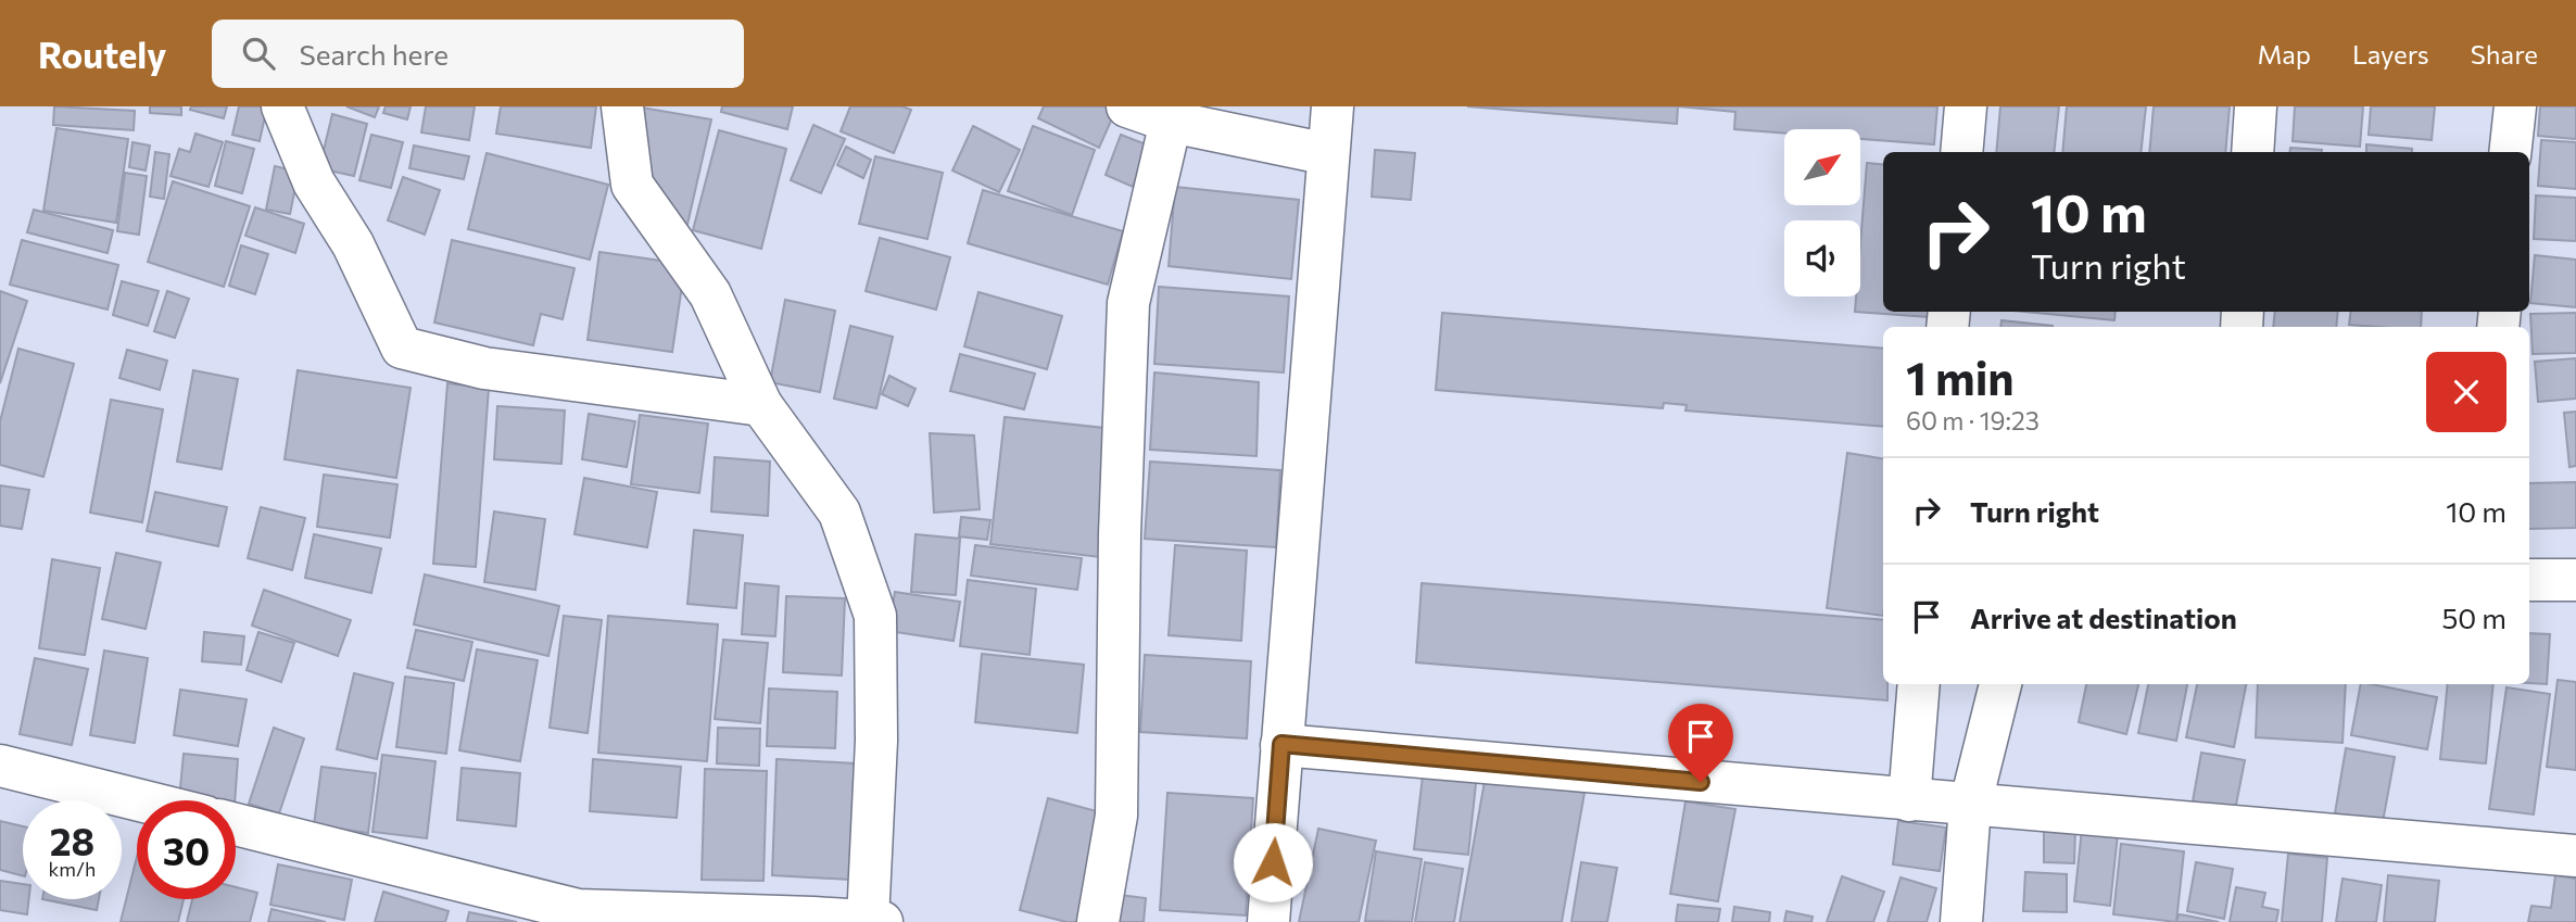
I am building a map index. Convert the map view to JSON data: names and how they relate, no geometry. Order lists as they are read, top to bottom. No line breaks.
{"north":"top right","page":{"header":"Routely","search":"Search here","nav":["Map","Layers","Share"],"turn":["10 m","Turn right"],"heading":["1 min","60 m · 19:23"],"list":[{"name":"Turn right","value":"10 m"},{"name":"Arrive at destination","value":"50 m"}],"speed":"28 km/h","limit":"30"}}
